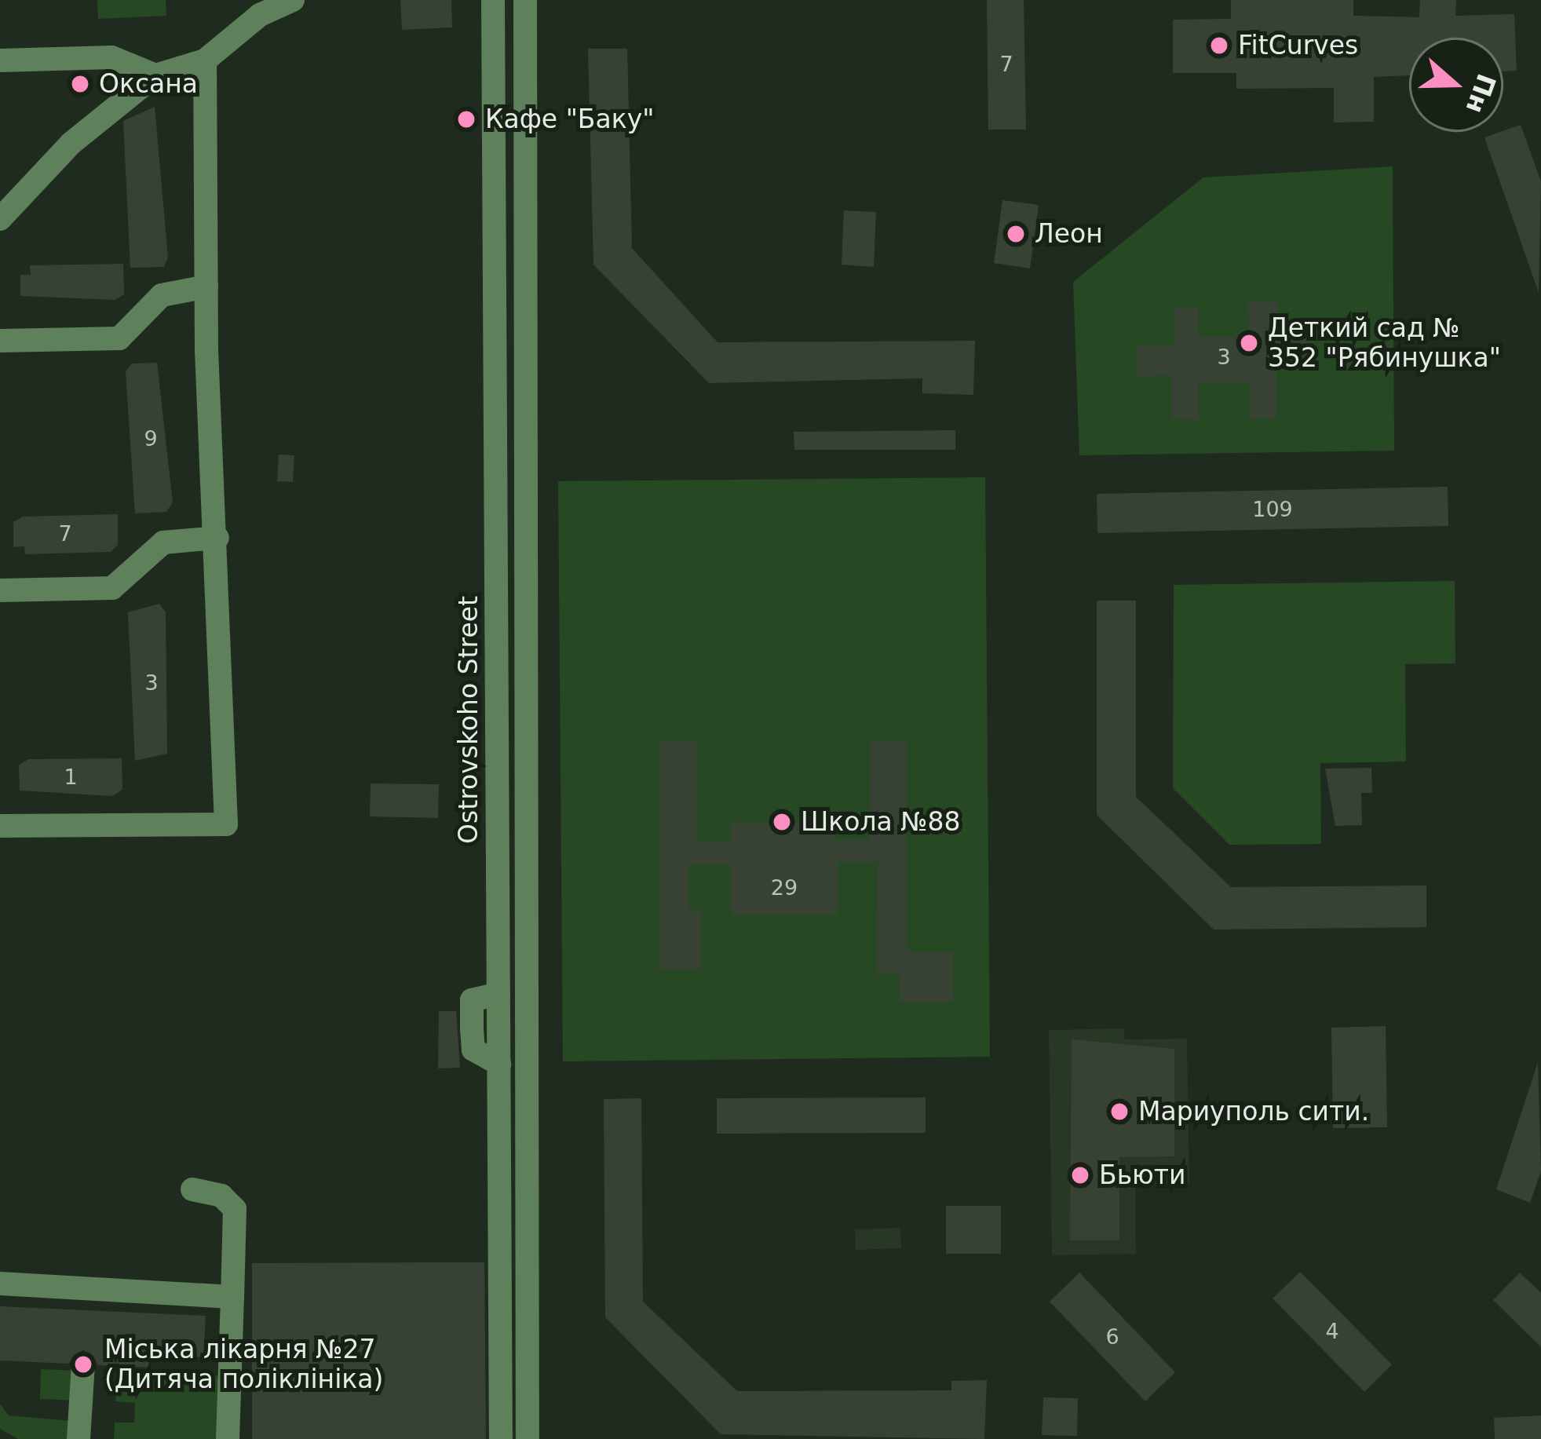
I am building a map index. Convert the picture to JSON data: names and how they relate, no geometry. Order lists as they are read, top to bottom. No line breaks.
{"streets":{"street":["Ostrovskoho Street"]},"places":["FitCurves","Оксана","Кафе \"Баку\"","Леон","Деткий сад № 352 \"Рябинушка\"","Школа №88","Мариуполь сити.","Бьюти","Міська лікарня №27 (Дитяча поліклініка)"],"house_numbers":["7","3","9","109","7","3","1","29","4","6"],"north":"right"}
